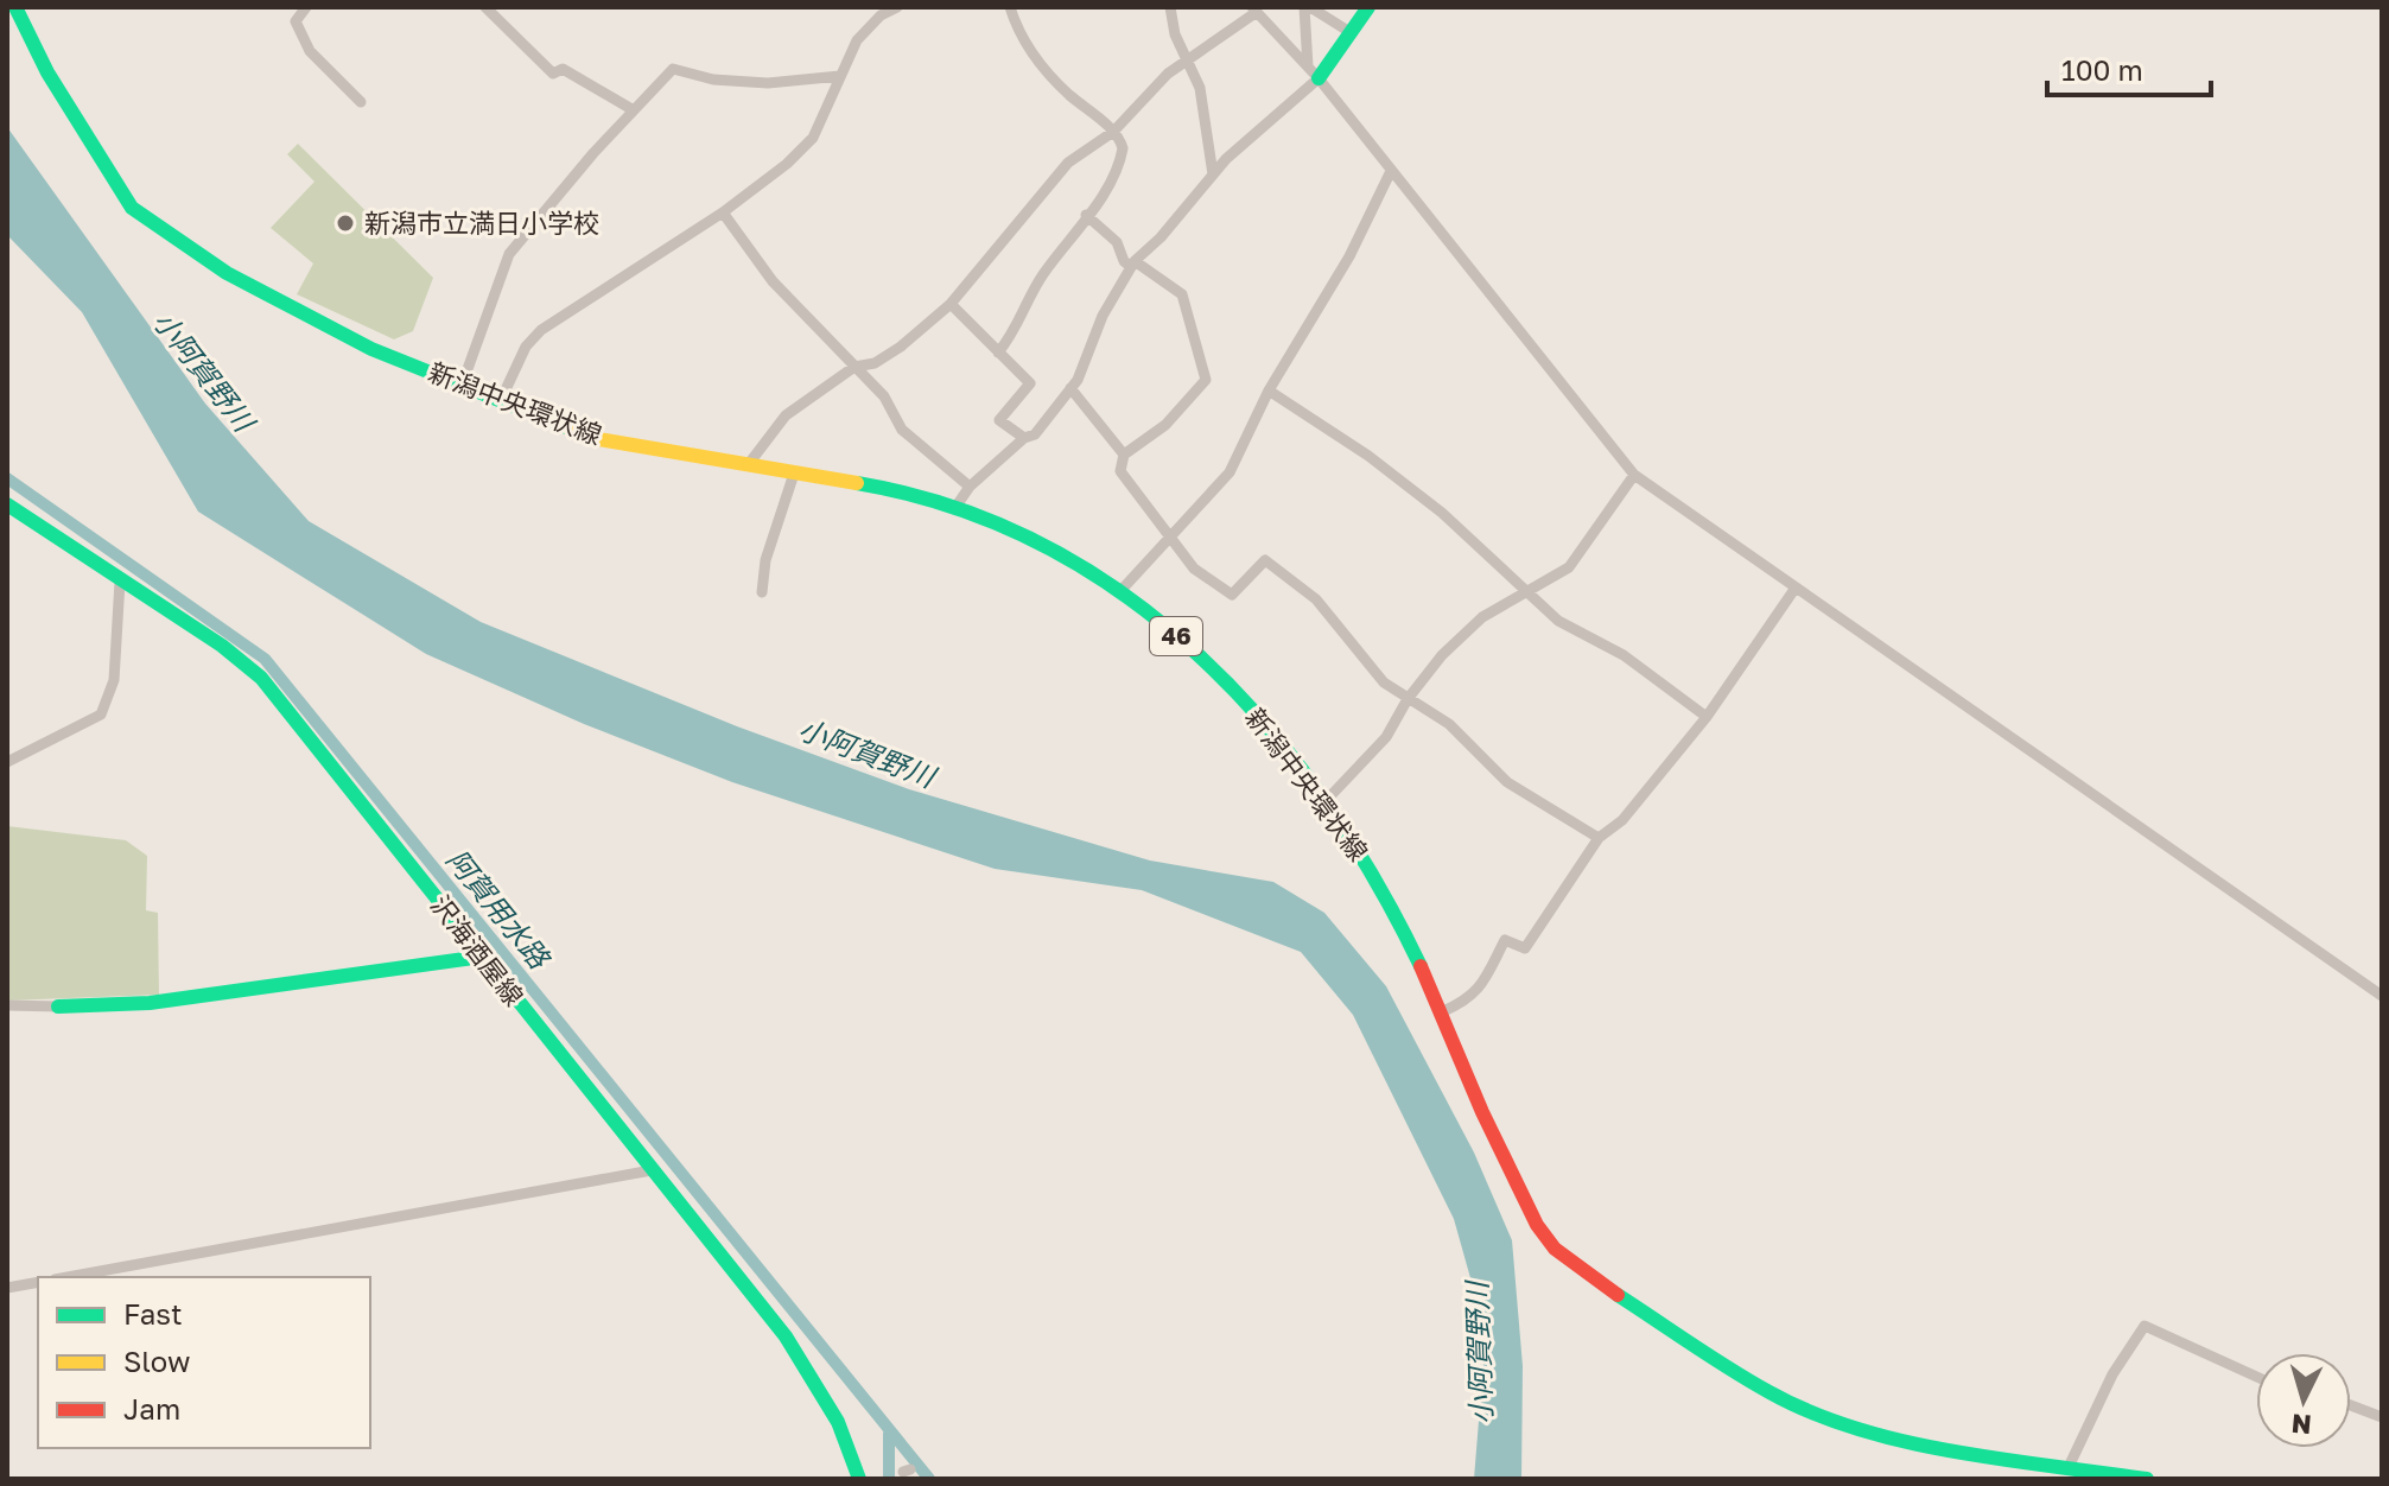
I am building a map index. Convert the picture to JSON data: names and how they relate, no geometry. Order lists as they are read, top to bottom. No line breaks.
{"streets":{"main road":["新潟中央環状線","46","沢海酒屋線"]},"water":["小阿賀野川","阿賀用水路"],"places":["新潟市立満日小学校"],"legend":["Fast","Slow","Jam"],"scale_bar":"100 m","north":"bottom"}
